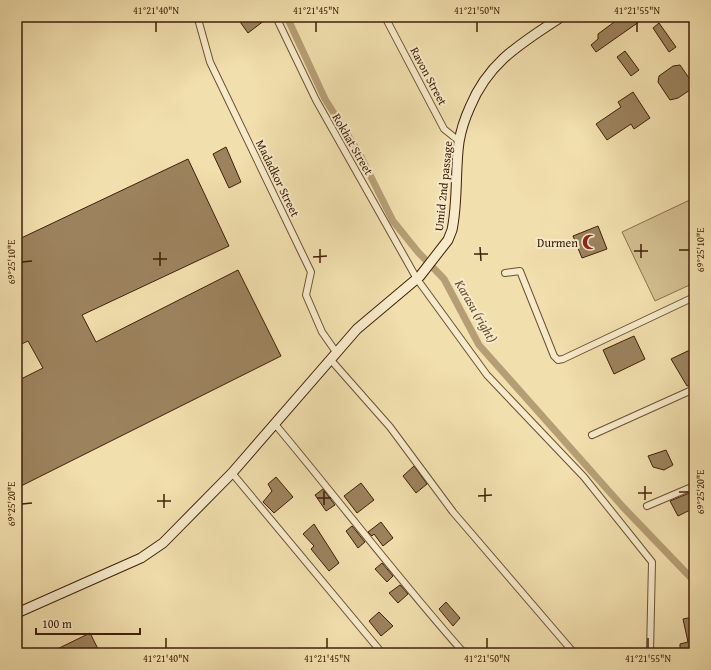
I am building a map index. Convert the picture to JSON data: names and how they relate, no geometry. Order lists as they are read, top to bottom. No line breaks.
{"streets":{"main road":["Umid 2nd passage"],"street":["Ravon Street","Rokhat Street","Madadkor Street"]},"crossings":[["Ravon Street","Umid 2nd passage"],["Rokhat Street","Umid 2nd passage"],["Madadkor Street","Umid 2nd passage"]],"water":["Karasu (right)"],"places":{"mosque":["Durmen"]},"scale_bar":"100 m","coordinates":["41°21'40\"N","41°21'45\"N","41°21'50\"N","41°21'55\"N","69°25'10\"E","69°25'20\"E"]}
